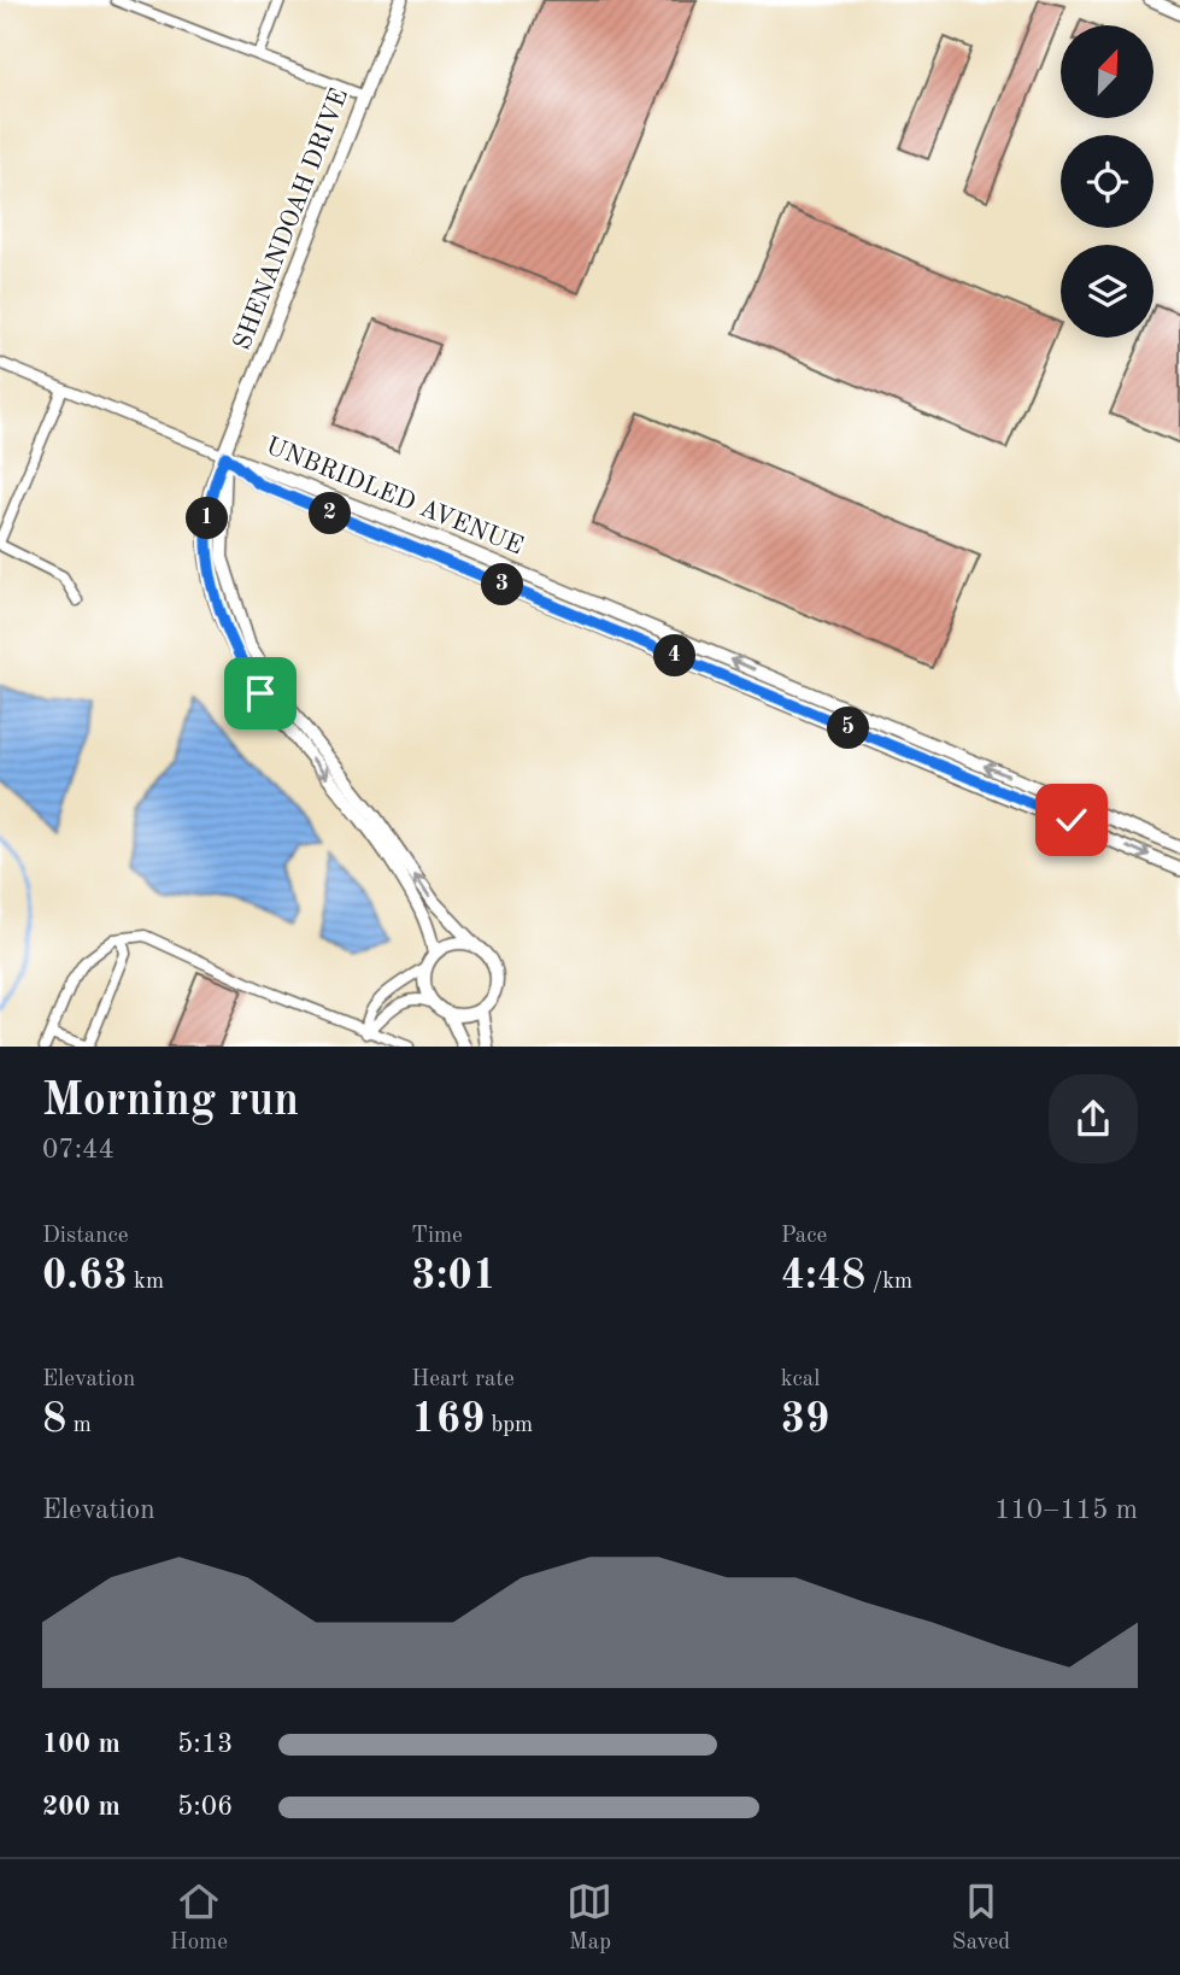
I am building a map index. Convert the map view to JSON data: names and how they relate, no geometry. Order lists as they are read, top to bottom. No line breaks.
{"streets":{"street":["SHENANDOAH DRIVE","UNBRIDLED AVENUE"]},"crossings":[["SHENANDOAH DRIVE","UNBRIDLED AVENUE"]],"north":"top right","page":{"pins":["2","1","3","4","5"],"heading":["Morning run","07:44"],"stats":[["Distance","0.63 km"],["Time","3:01"],["Pace","4:48 /km"],["Elevation","8 m"],["Heart rate","169 bpm"],["kcal","39"]],"chart":["Elevation","110–115 m"],"list":[{"name":"100 m","note":"5:13"},{"name":"200 m","note":"5:06"}],"tabs":["Home","Map","Saved"]}}
